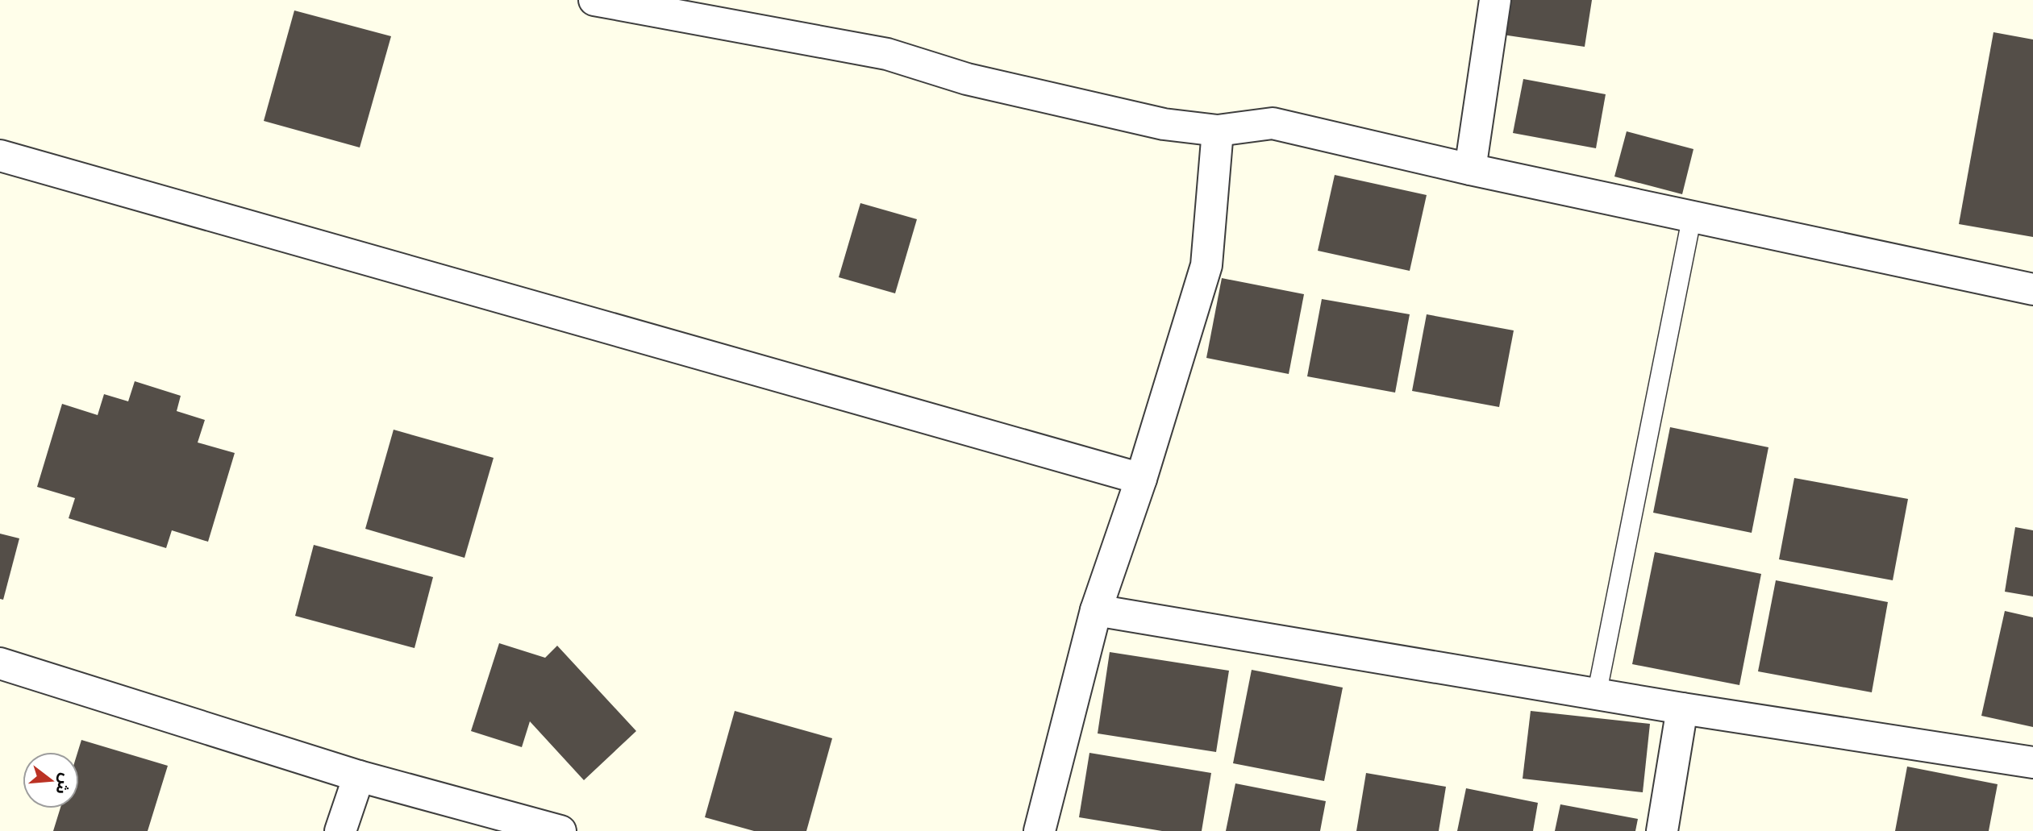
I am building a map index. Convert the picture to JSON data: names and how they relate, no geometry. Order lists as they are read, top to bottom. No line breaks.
{"north":"right"}
